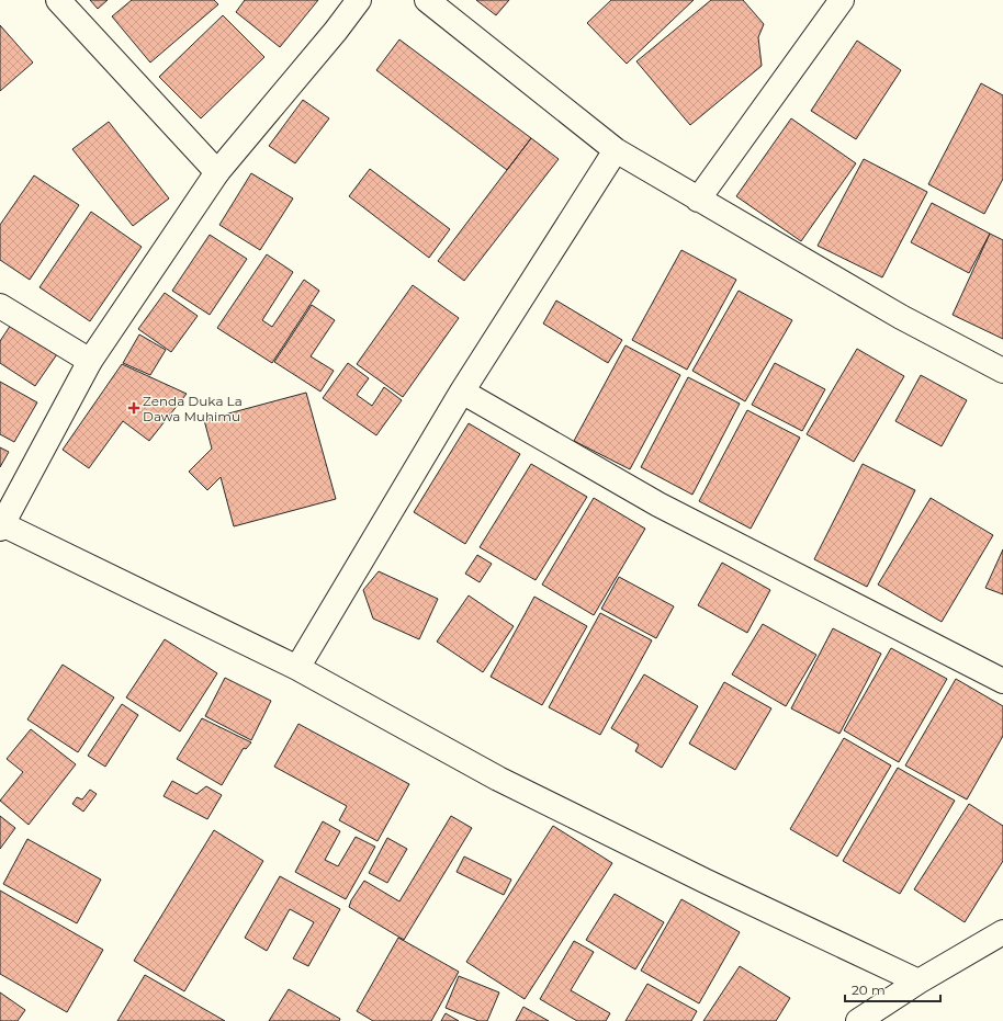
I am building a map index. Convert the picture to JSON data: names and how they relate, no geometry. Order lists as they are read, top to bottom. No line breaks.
{"places":{"health":["Zenda Duka La Dawa Muhimu"]},"scale_bar":"20 m"}
